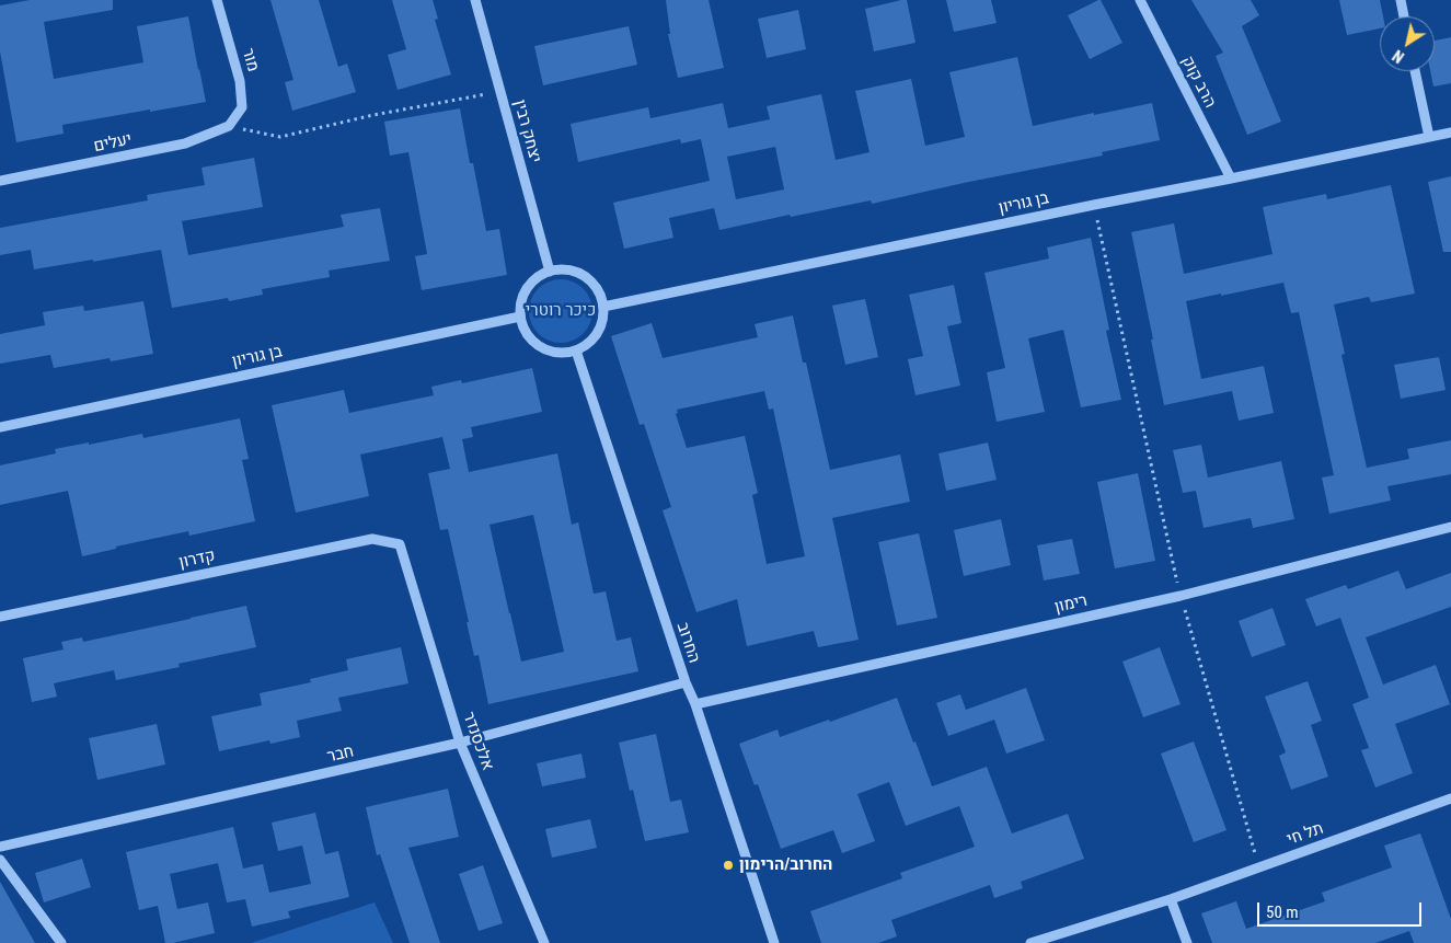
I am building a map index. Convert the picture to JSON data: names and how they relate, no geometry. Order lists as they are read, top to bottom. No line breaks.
{"streets":{"street":["מור","הרב קוק","יצחק רבין","יעלים","בן גוריון","קדרון","רימון","החרוב","אלכסנדר","חבר","תל חי"]},"crossings":[["מור","יעלים"],["הרב קוק","בן גוריון"],["יצחק רבין","בן גוריון"],["יצחק רבין","החרוב"],["בן גוריון","החרוב"],["קדרון","אלכסנדר"],["רימון","החרוב"],["החרוב","חבר"],["אלכסנדר","חבר"]],"parks":["כיכר רוטרי"],"places":["החרוב/הרימון"],"scale_bar":"50 m","north":"bottom left"}
